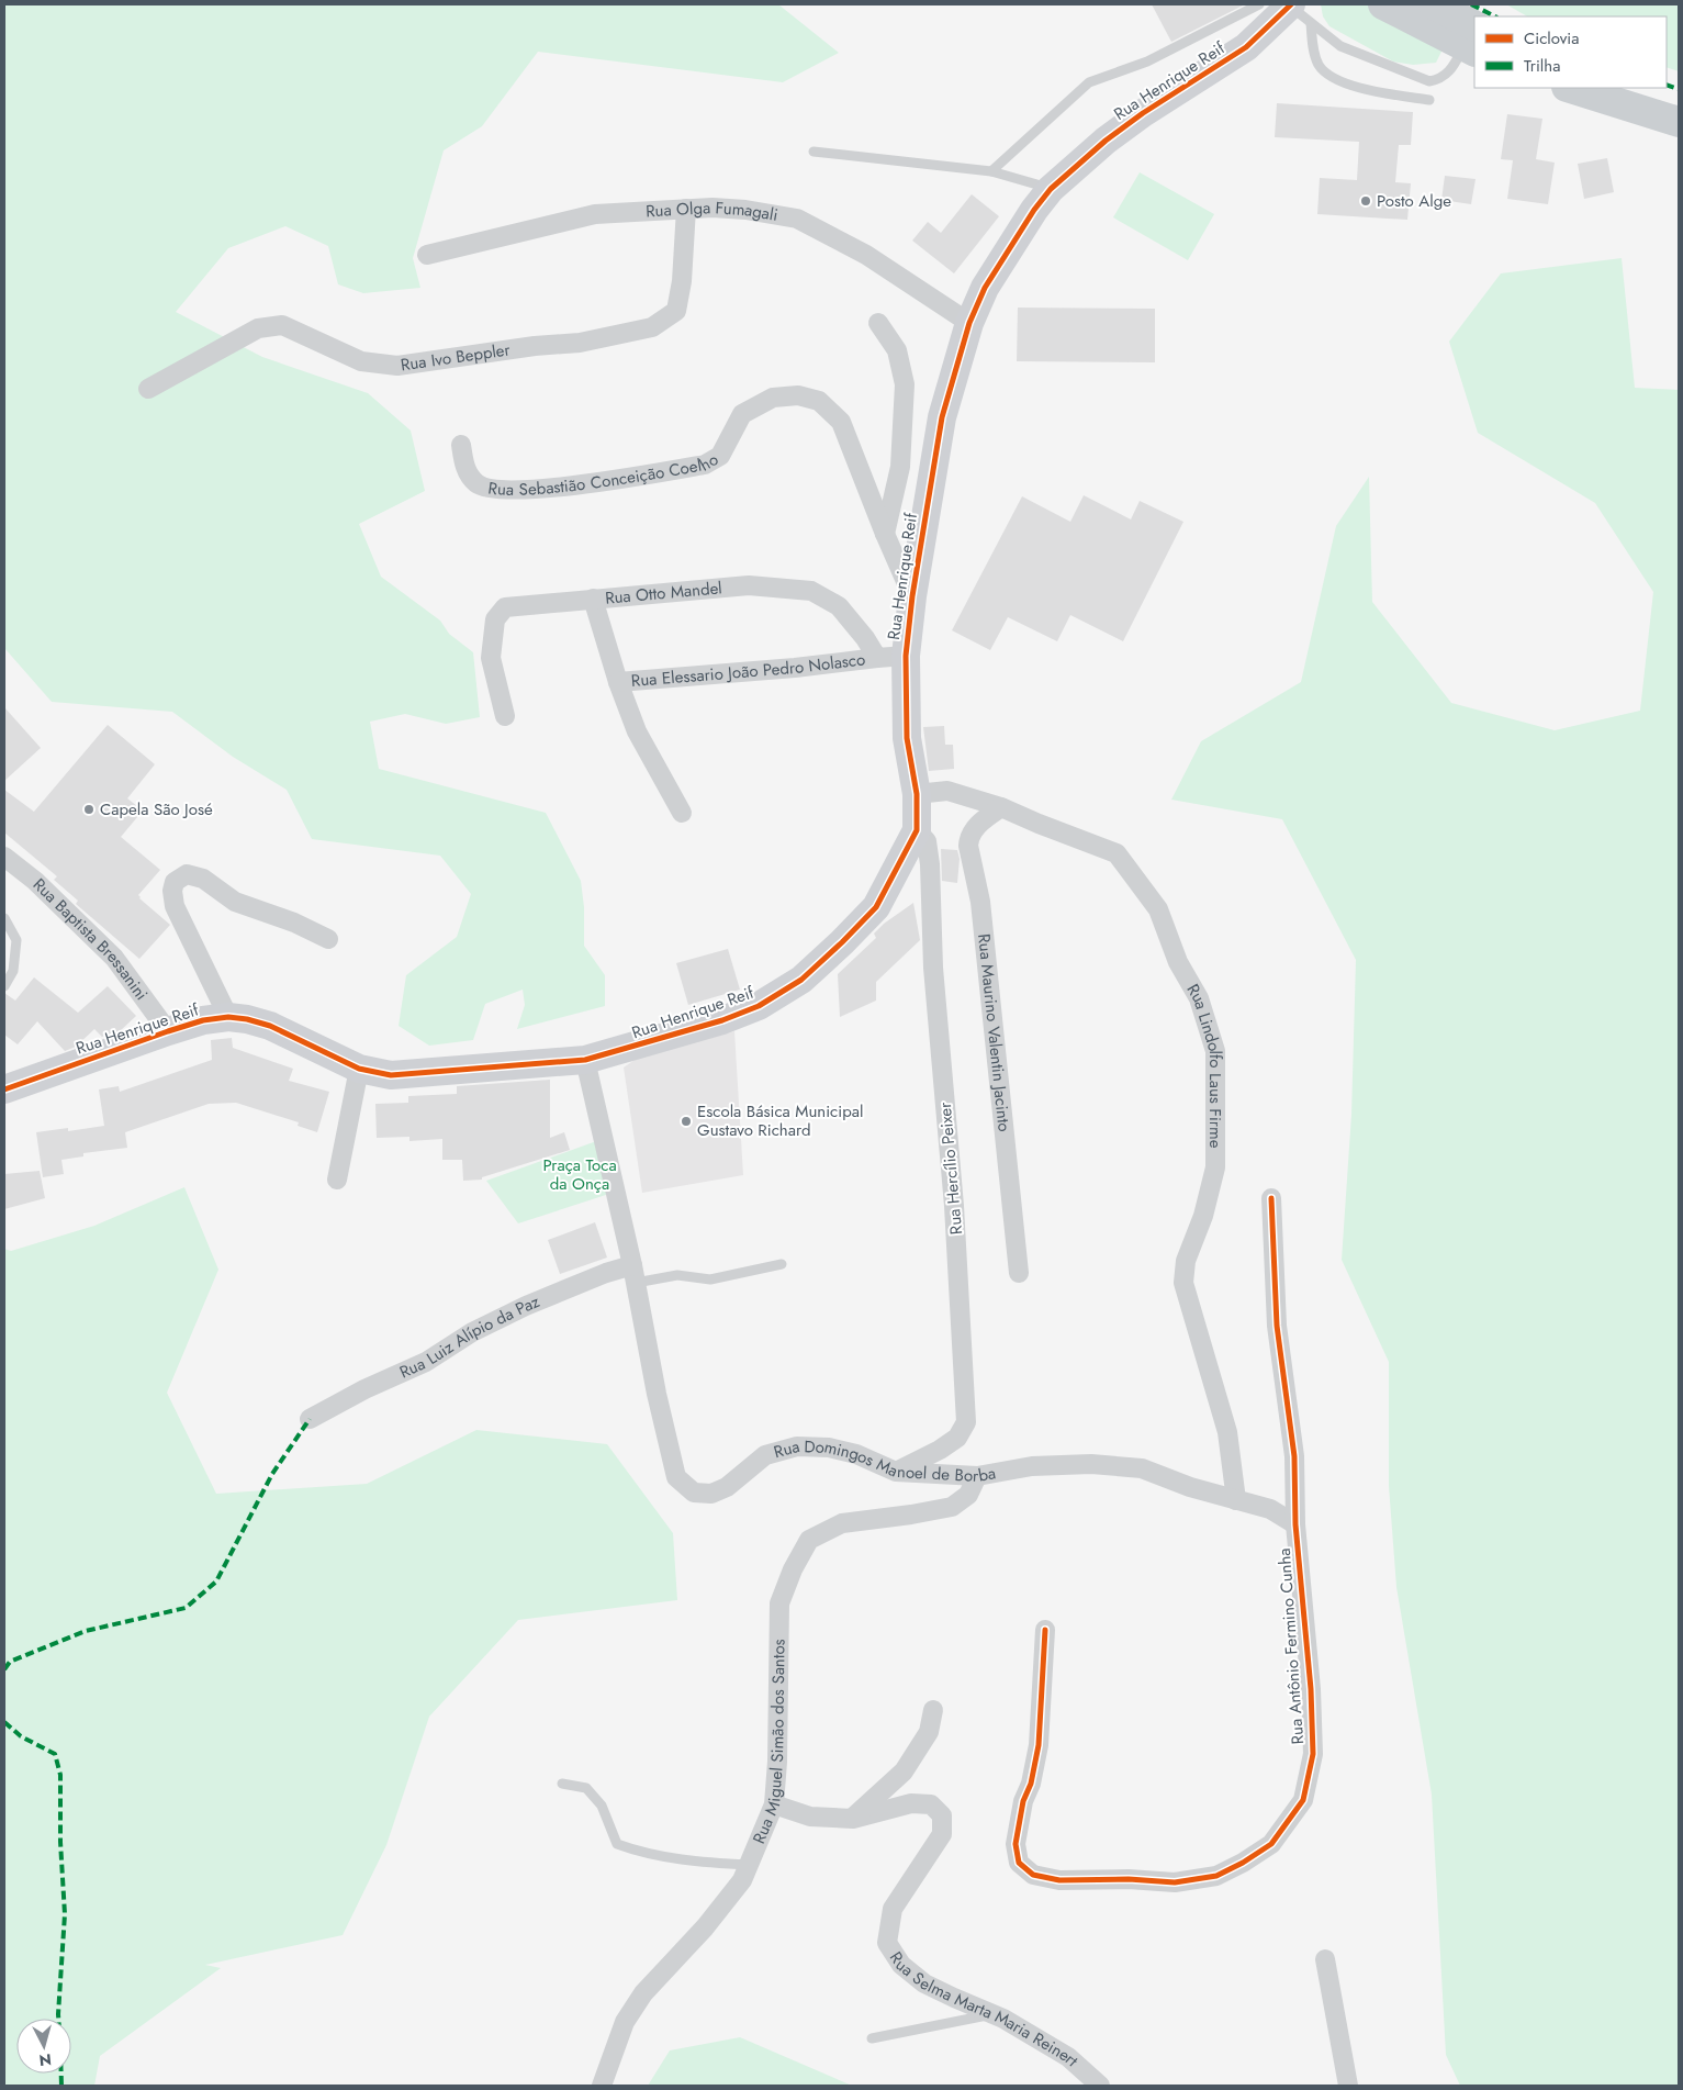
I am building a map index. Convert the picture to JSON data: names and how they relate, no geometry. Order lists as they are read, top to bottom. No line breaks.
{"streets":{"street":["Rua Henrique Reif","Rua Olga Fumagali","Rua Ivo Beppler","Rua Sebastião Conceição Coelho","Rua Otto Mandel","Rua Elessario João Pedro Nolasco","Rua Baptista Bressanini","Rua Maurino Valentin Jacinto","Rua Lindolfo Laus Firme","Rua Hercílio Peixer","Rua Luiz Alípio da Paz","Rua Domingos Manoel de Borba","Rua Antônio Fermino Cunha","Rua Miguel Simão dos Santos","Rua Selma Marta Maria Reinert"]},"crossings":[["Rua Henrique Reif","Rua Olga Fumagali"],["Rua Henrique Reif","Rua Sebastião Conceição Coelho"],["Rua Henrique Reif","Rua Baptista Bressanini"],["Rua Henrique Reif","Rua Lindolfo Laus Firme"],["Rua Henrique Reif","Rua Hercílio Peixer"],["Rua Henrique Reif","Rua Domingos Manoel de Borba"],["Rua Olga Fumagali","Rua Ivo Beppler"],["Rua Otto Mandel","Rua Elessario João Pedro Nolasco"],["Rua Maurino Valentin Jacinto","Rua Lindolfo Laus Firme"],["Rua Lindolfo Laus Firme","Rua Domingos Manoel de Borba"],["Rua Hercílio Peixer","Rua Domingos Manoel de Borba"],["Rua Luiz Alípio da Paz","Rua Domingos Manoel de Borba"],["Rua Domingos Manoel de Borba","Rua Antônio Fermino Cunha"],["Rua Domingos Manoel de Borba","Rua Miguel Simão dos Santos"],["Rua Miguel Simão dos Santos","Rua Selma Marta Maria Reinert"]],"parks":["Praça Toca da Onça"],"places":["Posto Alge","Capela São José","Escola Básica Municipal Gustavo Richard"],"legend":["Ciclovia","Trilha"],"north":"bottom"}
